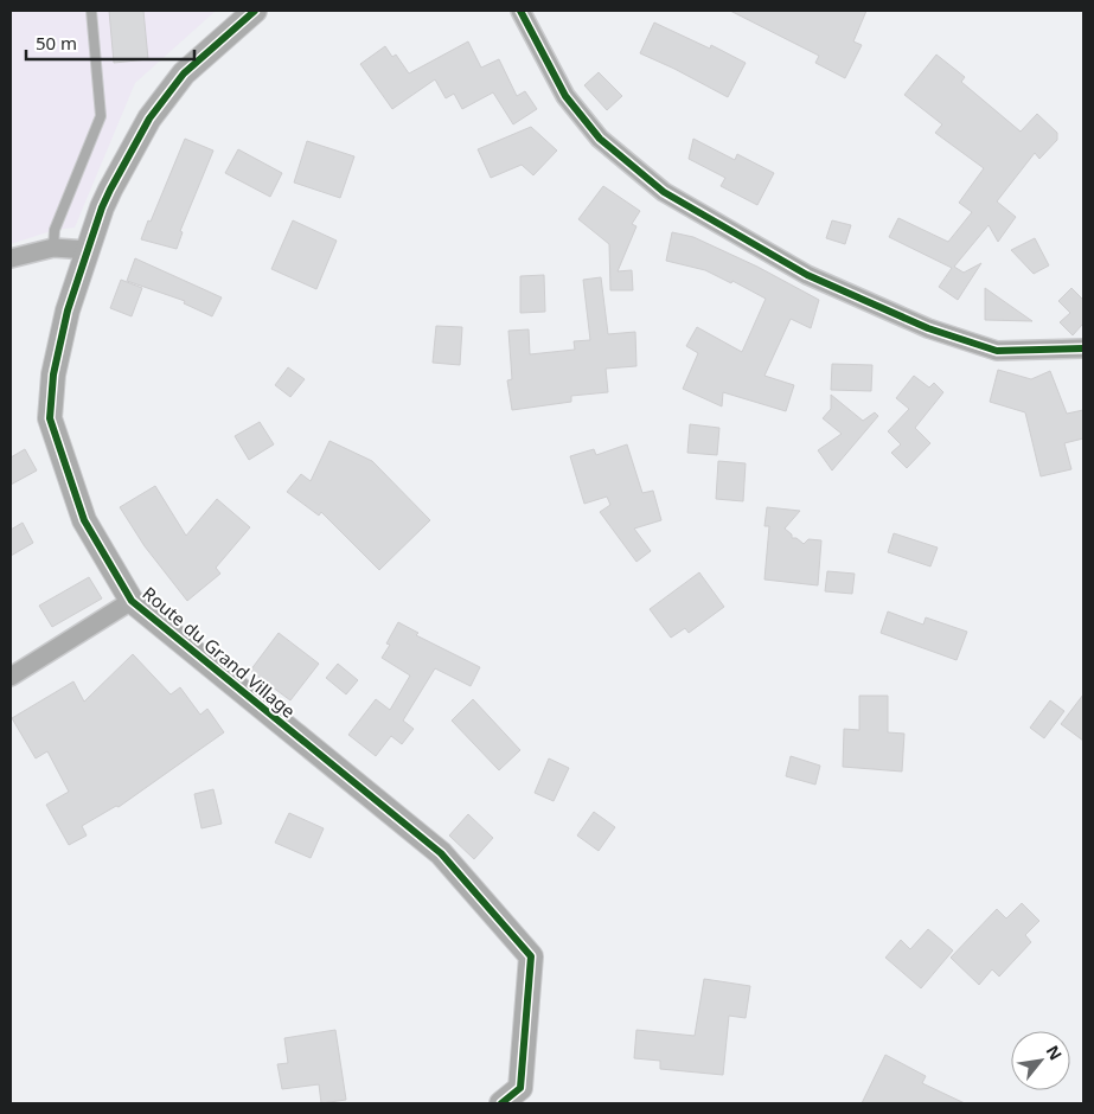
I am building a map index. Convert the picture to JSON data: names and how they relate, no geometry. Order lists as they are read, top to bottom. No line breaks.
{"streets":{"street":["Route du Grand Village"]},"scale_bar":"50 m","north":"top right"}
